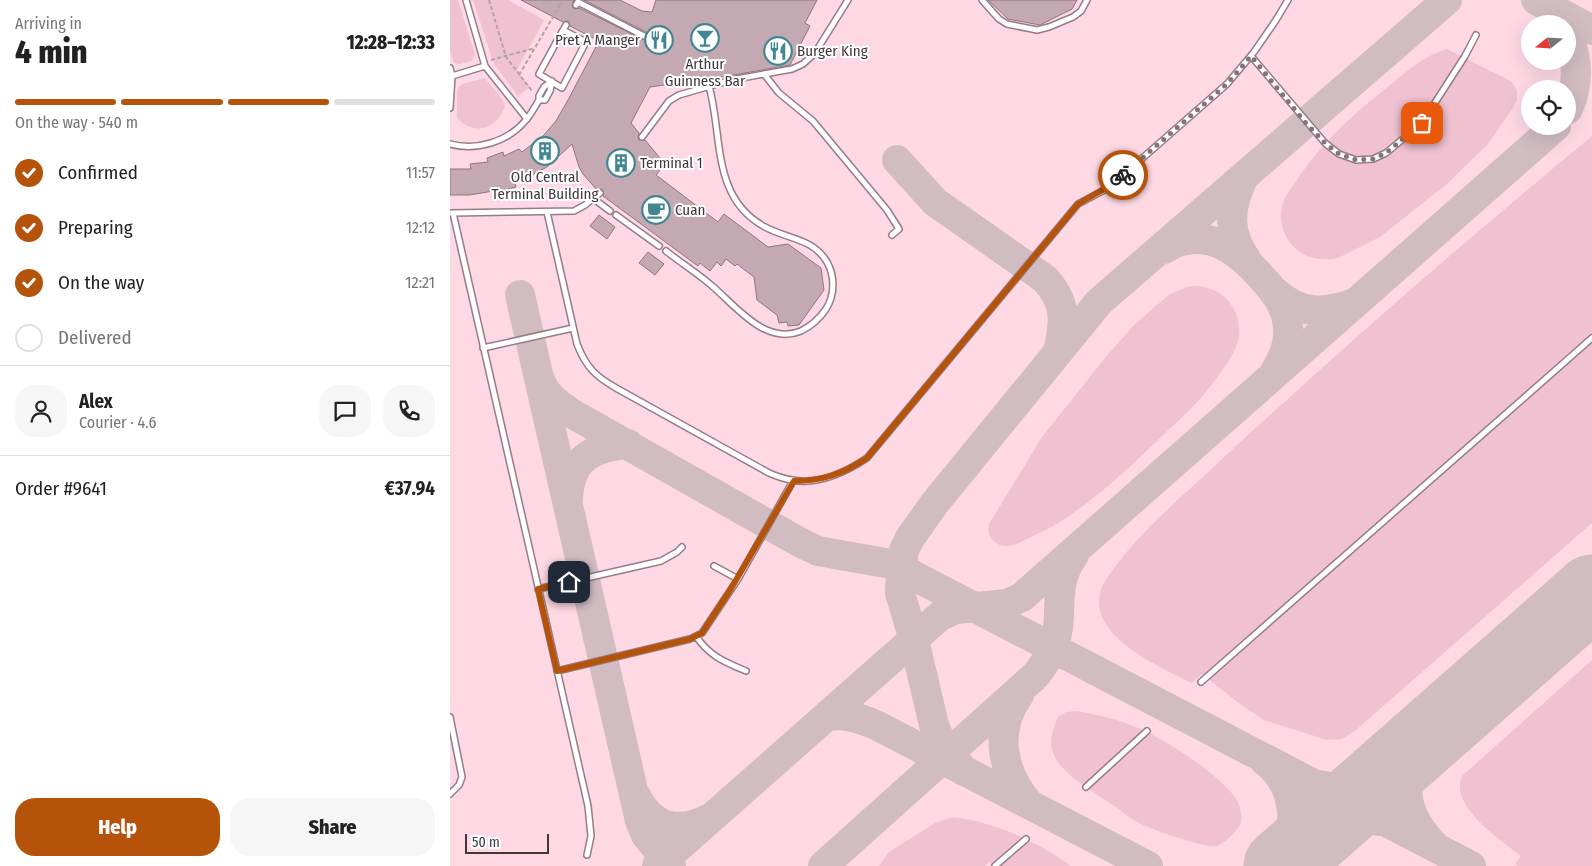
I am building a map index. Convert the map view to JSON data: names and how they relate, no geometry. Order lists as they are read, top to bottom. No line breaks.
{"places":{"bar":["Arthur Guinness Bar"],"restaurant":["Pret A Manger","Burger King"],"building":["Old Central Terminal Building","Terminal 1"],"cafe":["Cuan"]},"scale_bar":"50 m","north":"left","page":{"heading":["4 min","Arriving in","12:28–12:33"],"panel":["Alex","Courier · 4.6","Order #9641","€37.94"],"bar":"On the way · 540 m","list":[["Confirmed","11:57"],["Preparing","12:12"],["On the way","12:21"],"Delivered"],"buttons":["Help","Share"],"scale":"50 m"}}
